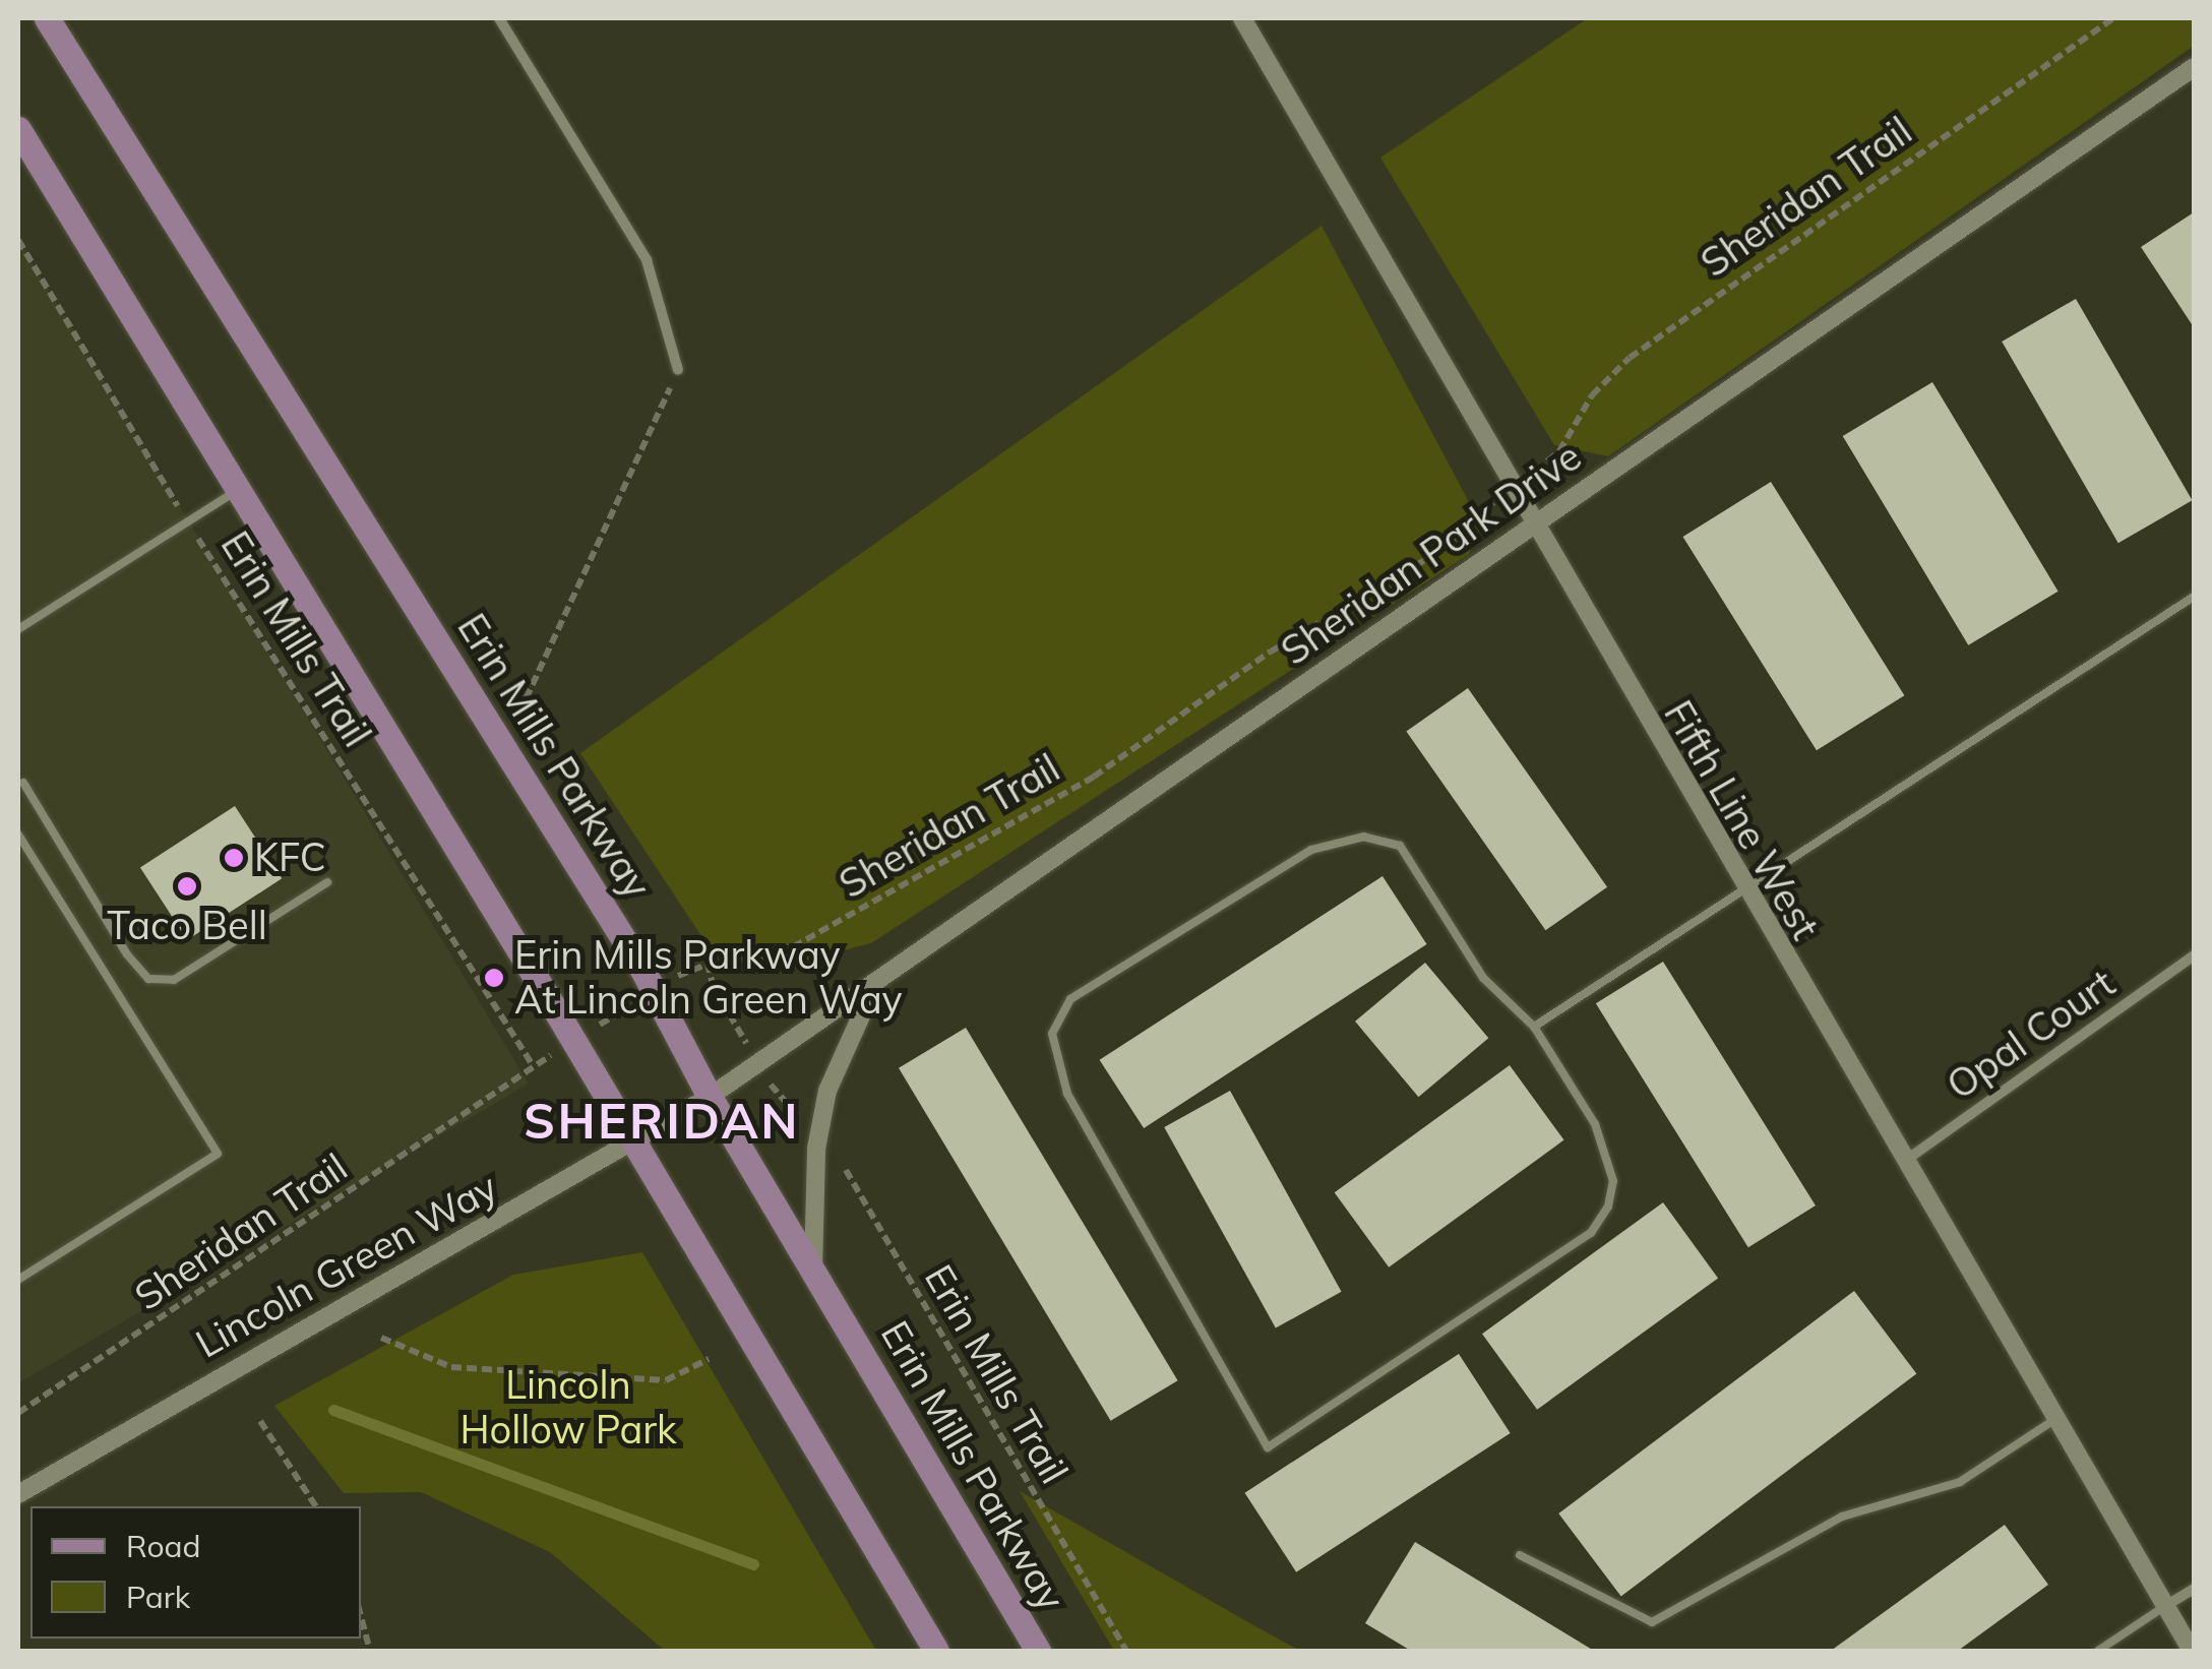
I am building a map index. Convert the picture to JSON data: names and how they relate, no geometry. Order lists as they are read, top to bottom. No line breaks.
{"streets":{"main road":["Erin Mills Parkway"],"street":["Sheridan Park Drive","Fifth Line West","Opal Court","Lincoln Green Way"],"path":["Sheridan Trail","Erin Mills Trail"]},"crossings":[["Sheridan Trail","Erin Mills Trail"],["Sheridan Trail","Erin Mills Parkway"],["Sheridan Park Drive","Erin Mills Parkway"],["Sheridan Park Drive","Fifth Line West"],["Sheridan Park Drive","Lincoln Green Way"],["Erin Mills Parkway","Lincoln Green Way"],["Fifth Line West","Opal Court"]],"districts":["SHERIDAN"],"parks":["Lincoln Hollow Park"],"places":["KFC","Taco Bell","Erin Mills Parkway At Lincoln Green Way"],"legend":["Road","Park"]}
